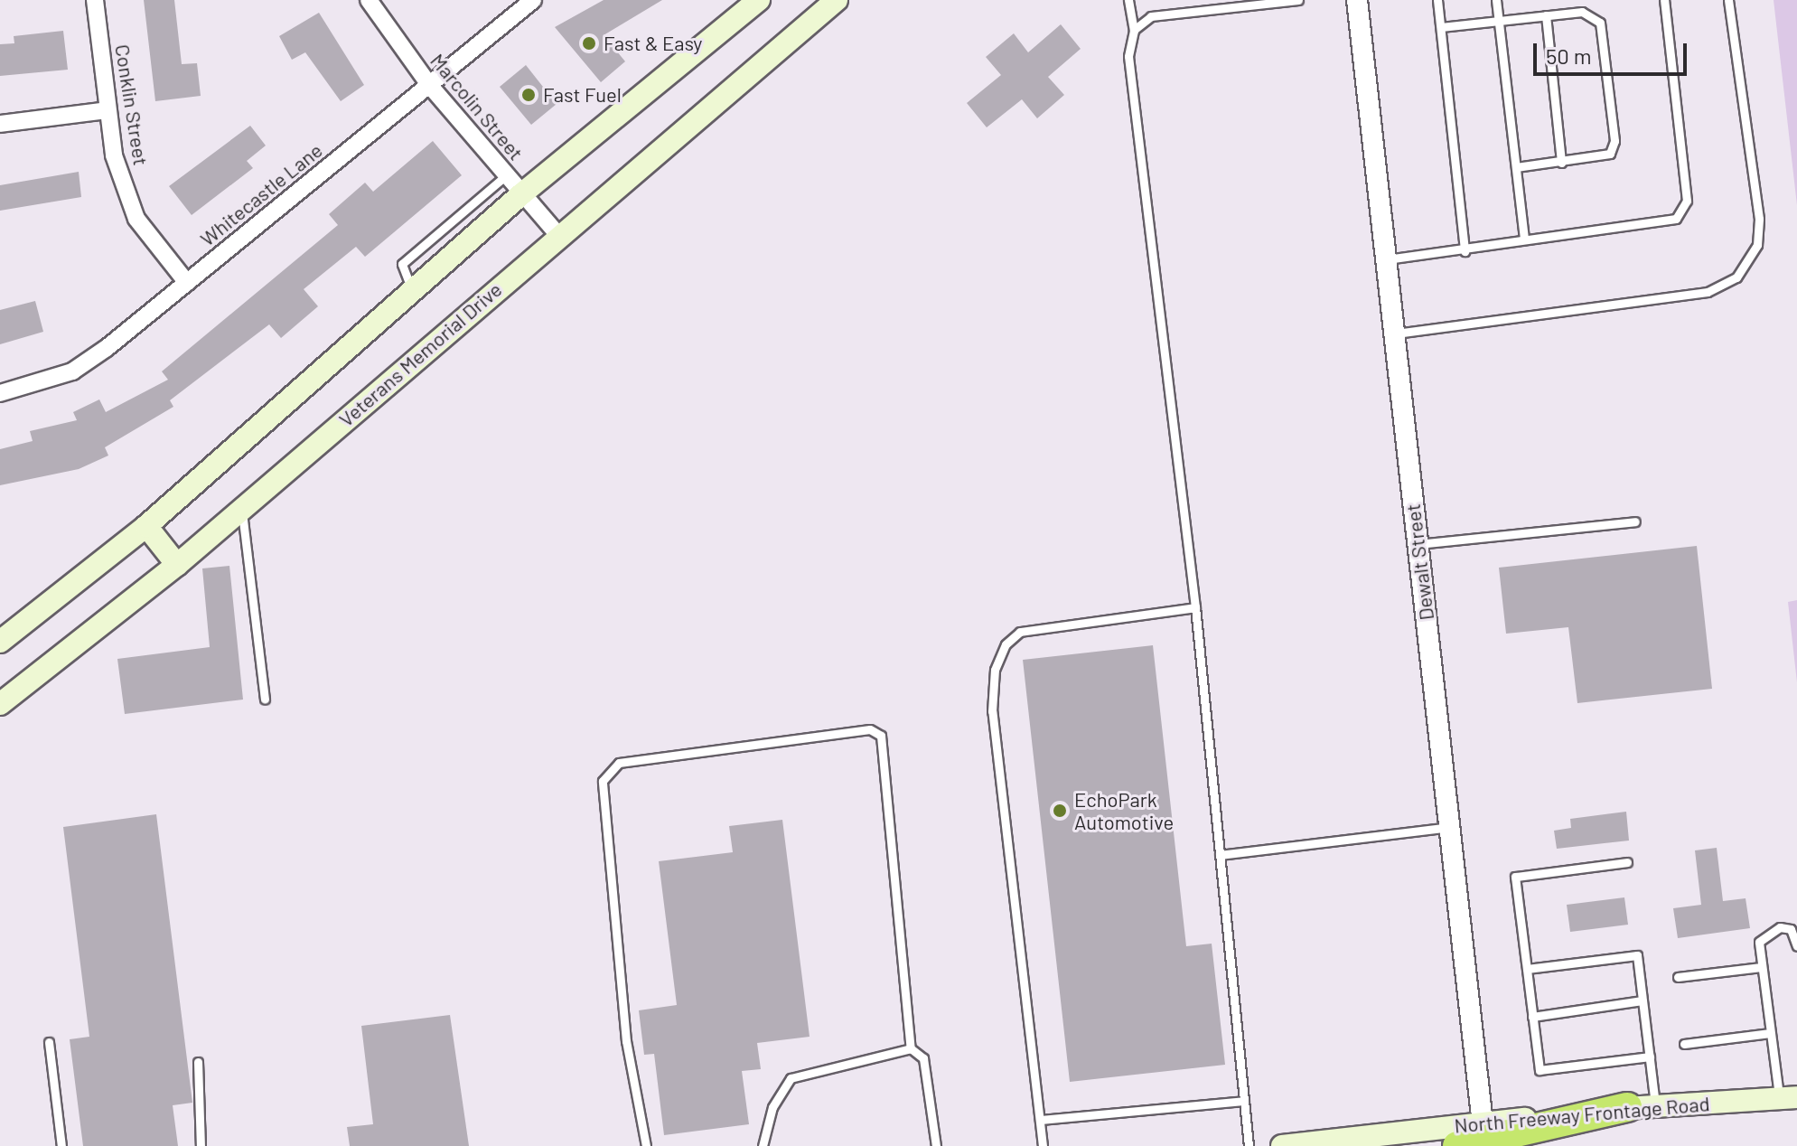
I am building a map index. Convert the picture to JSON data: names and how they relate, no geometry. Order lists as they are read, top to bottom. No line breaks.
{"streets":{"main road":["Veterans Memorial Drive","North Freeway Frontage Road"],"street":["Conklin Street","Marcolin Street","Whitecastle Lane","Dewalt Street"]},"crossings":[["Conklin Street","Whitecastle Lane"],["Marcolin Street","Whitecastle Lane"],["Marcolin Street","Veterans Memorial Drive"],["Dewalt Street","North Freeway Frontage Road"]],"places":["Fast & Easy","Fast Fuel","EchoPark Automotive"],"scale_bar":"50 m"}
